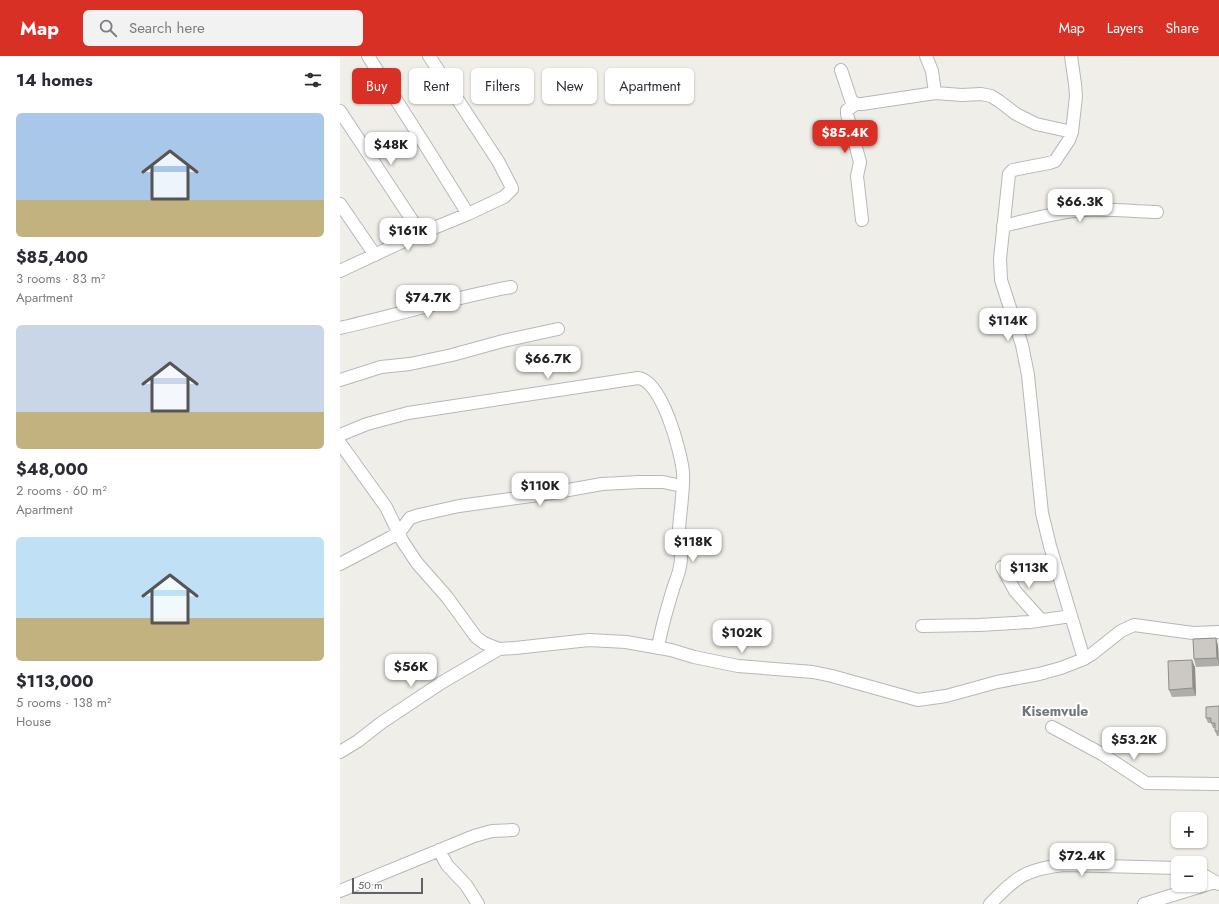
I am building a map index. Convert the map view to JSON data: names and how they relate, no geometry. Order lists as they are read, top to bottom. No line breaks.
{"districts":["Kisemvule"],"scale_bar":"50 m","page":{"header":"Map","search":"Search here","nav":["Map","Layers","Share"],"heading":"14 homes","chip":["Buy","Rent","Filters","New","Apartment"],"list":[{"name":"$85,400","note":"3 rooms · 83 m² · Apartment"},{"name":"$48,000","note":"2 rooms · 60 m² · Apartment"},{"name":"$113,000","note":"5 rooms · 138 m² · House"}],"price":["$85.4K","$48K","$66.3K","$161K","$74.7K","$114K","$66.7K","$110K","$118K","$113K","$102K","$56K","$53.2K","$72.4K"],"map_buttons":["+","−"],"scale":"50 m"}}
